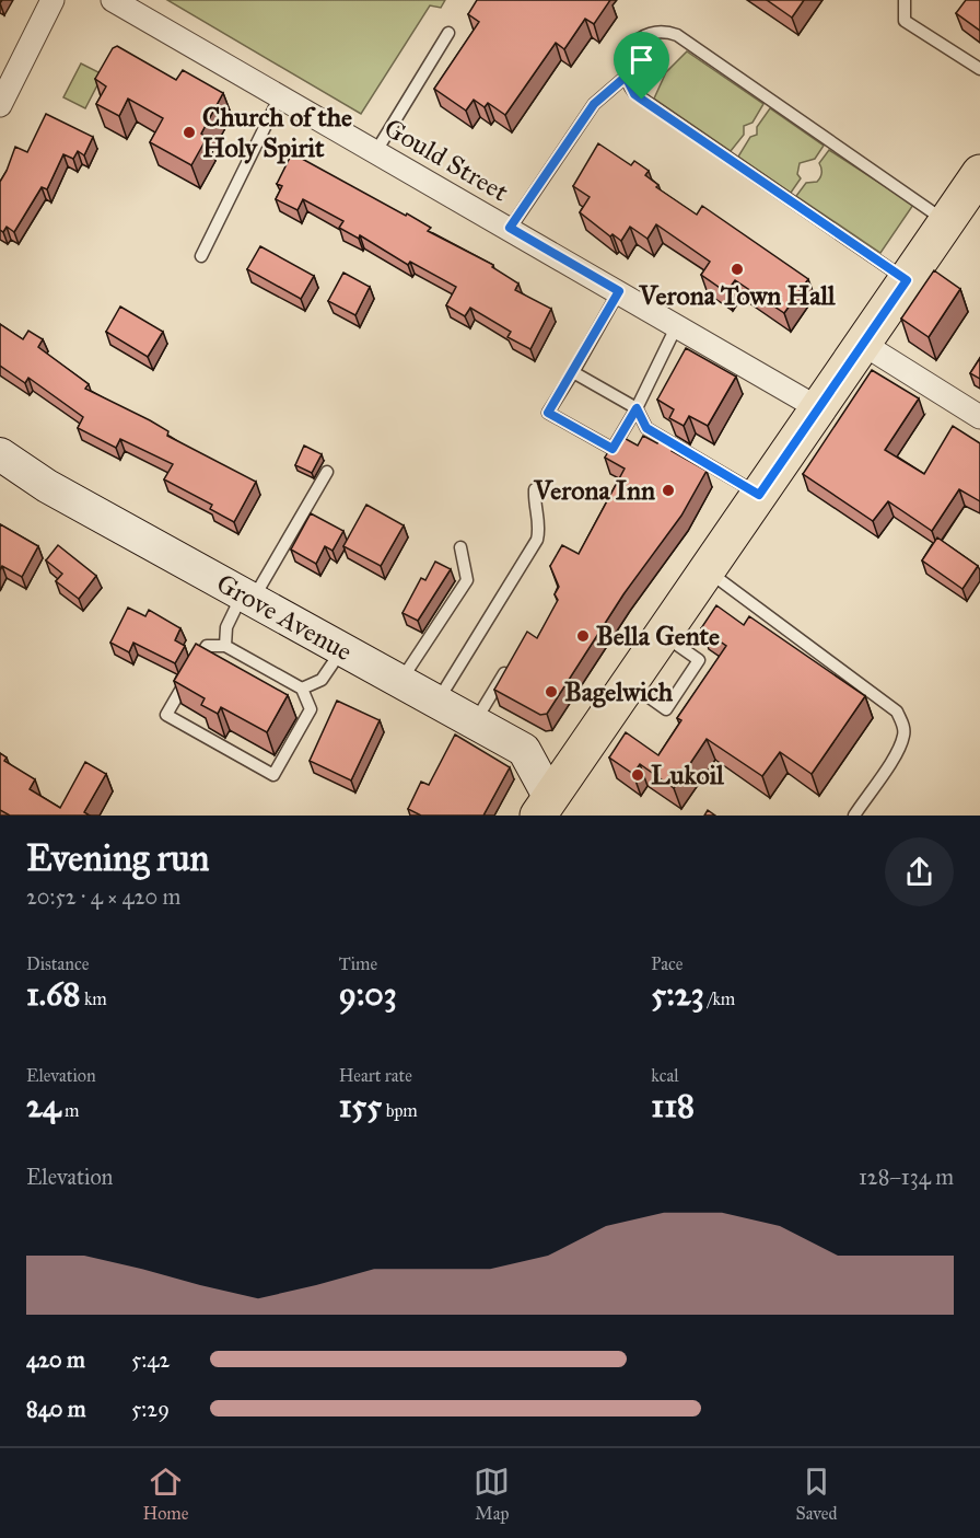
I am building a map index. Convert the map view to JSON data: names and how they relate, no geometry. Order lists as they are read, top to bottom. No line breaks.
{"streets":{"street":["Gould Street","Grove Avenue"]},"places":["Church of the Holy Spirit","Verona Town Hall","Verona Inn","Bella Gente","Bagelwich","Lukoil"],"page":{"heading":["Evening run","20:52 · 4 × 420 m"],"stats":[["Distance","1.68 km"],["Time","9:03"],["Pace","5:23 /km"],["Elevation","24 m"],["Heart rate","155 bpm"],["kcal","118"]],"chart":["Elevation","128–134 m"],"list":[{"name":"420 m","note":"5:42"},{"name":"840 m","note":"5:29"}],"tabs":["Home","Map","Saved"]}}
